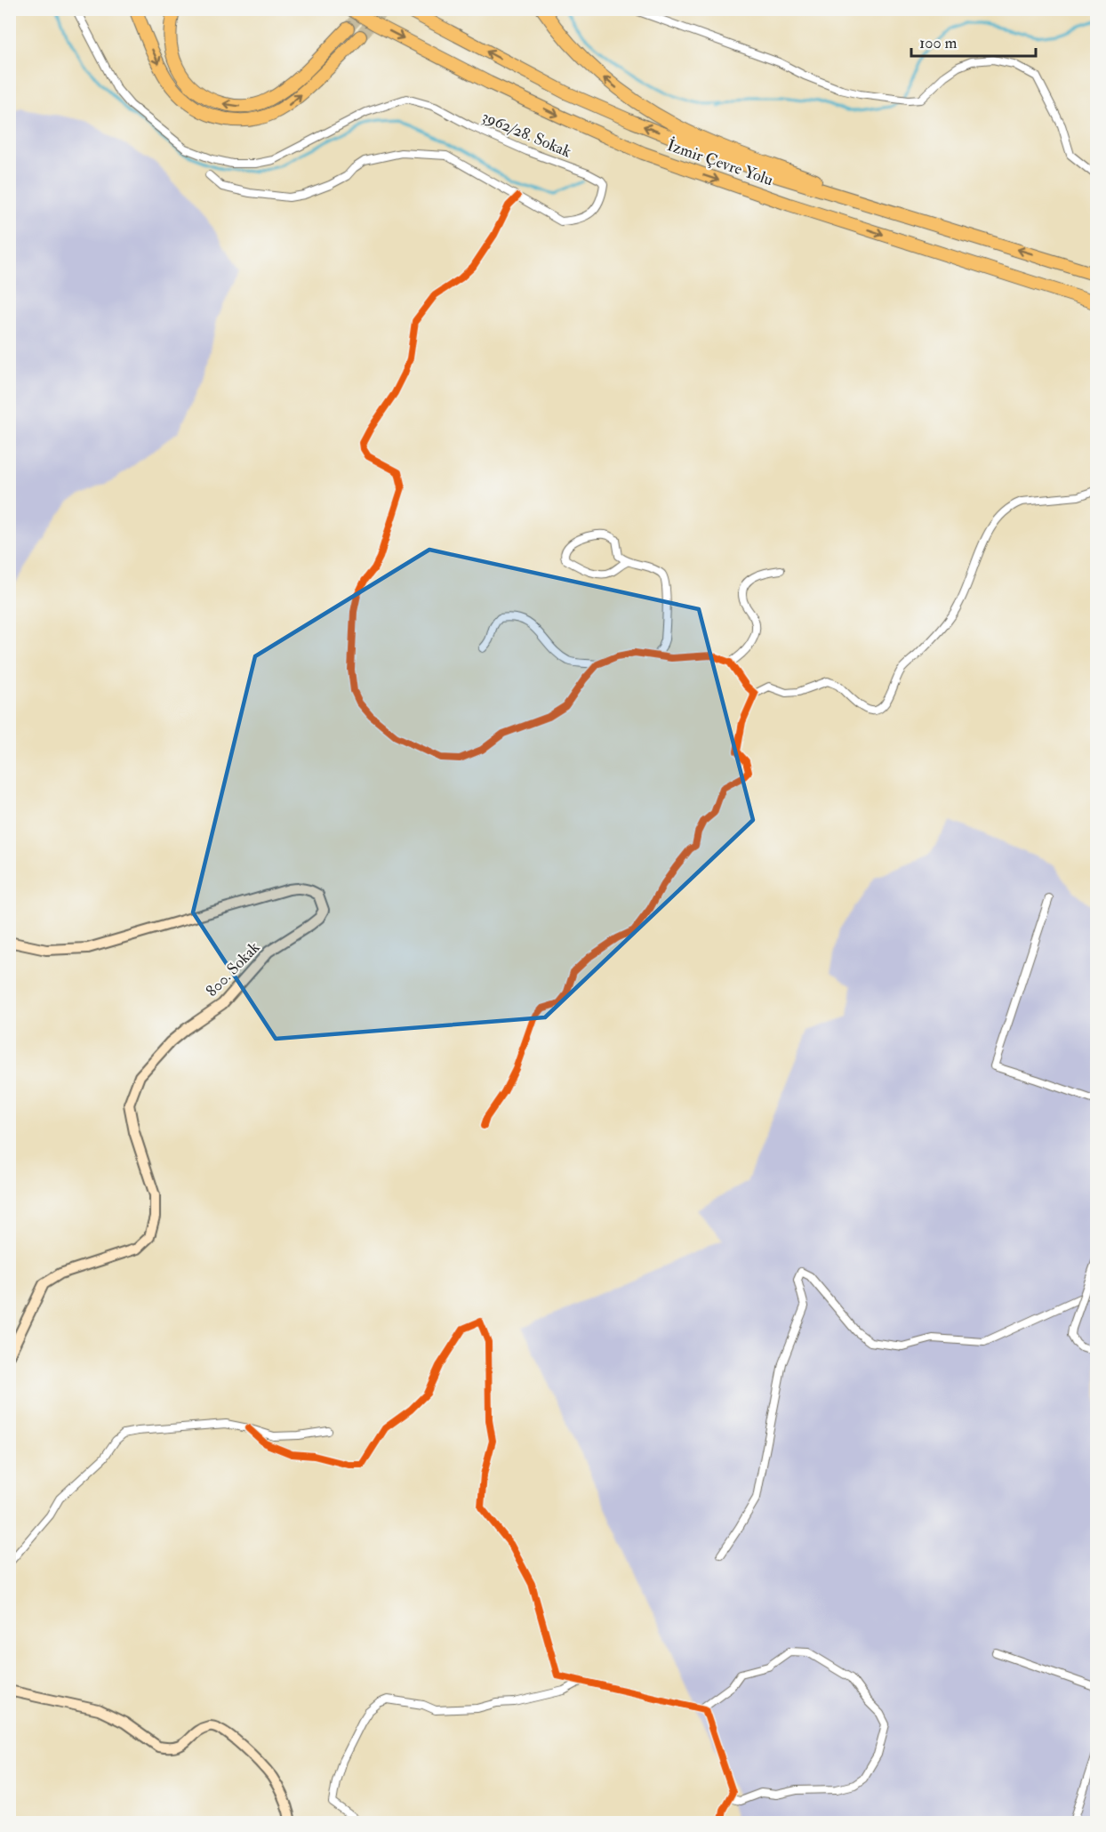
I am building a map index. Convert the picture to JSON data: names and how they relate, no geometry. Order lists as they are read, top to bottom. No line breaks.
{"streets":{"highway":["İzmir Çevre Yolu"],"main road":["800. Sokak"],"street":["3962/28. Sokak"]},"scale_bar":"100 m"}
